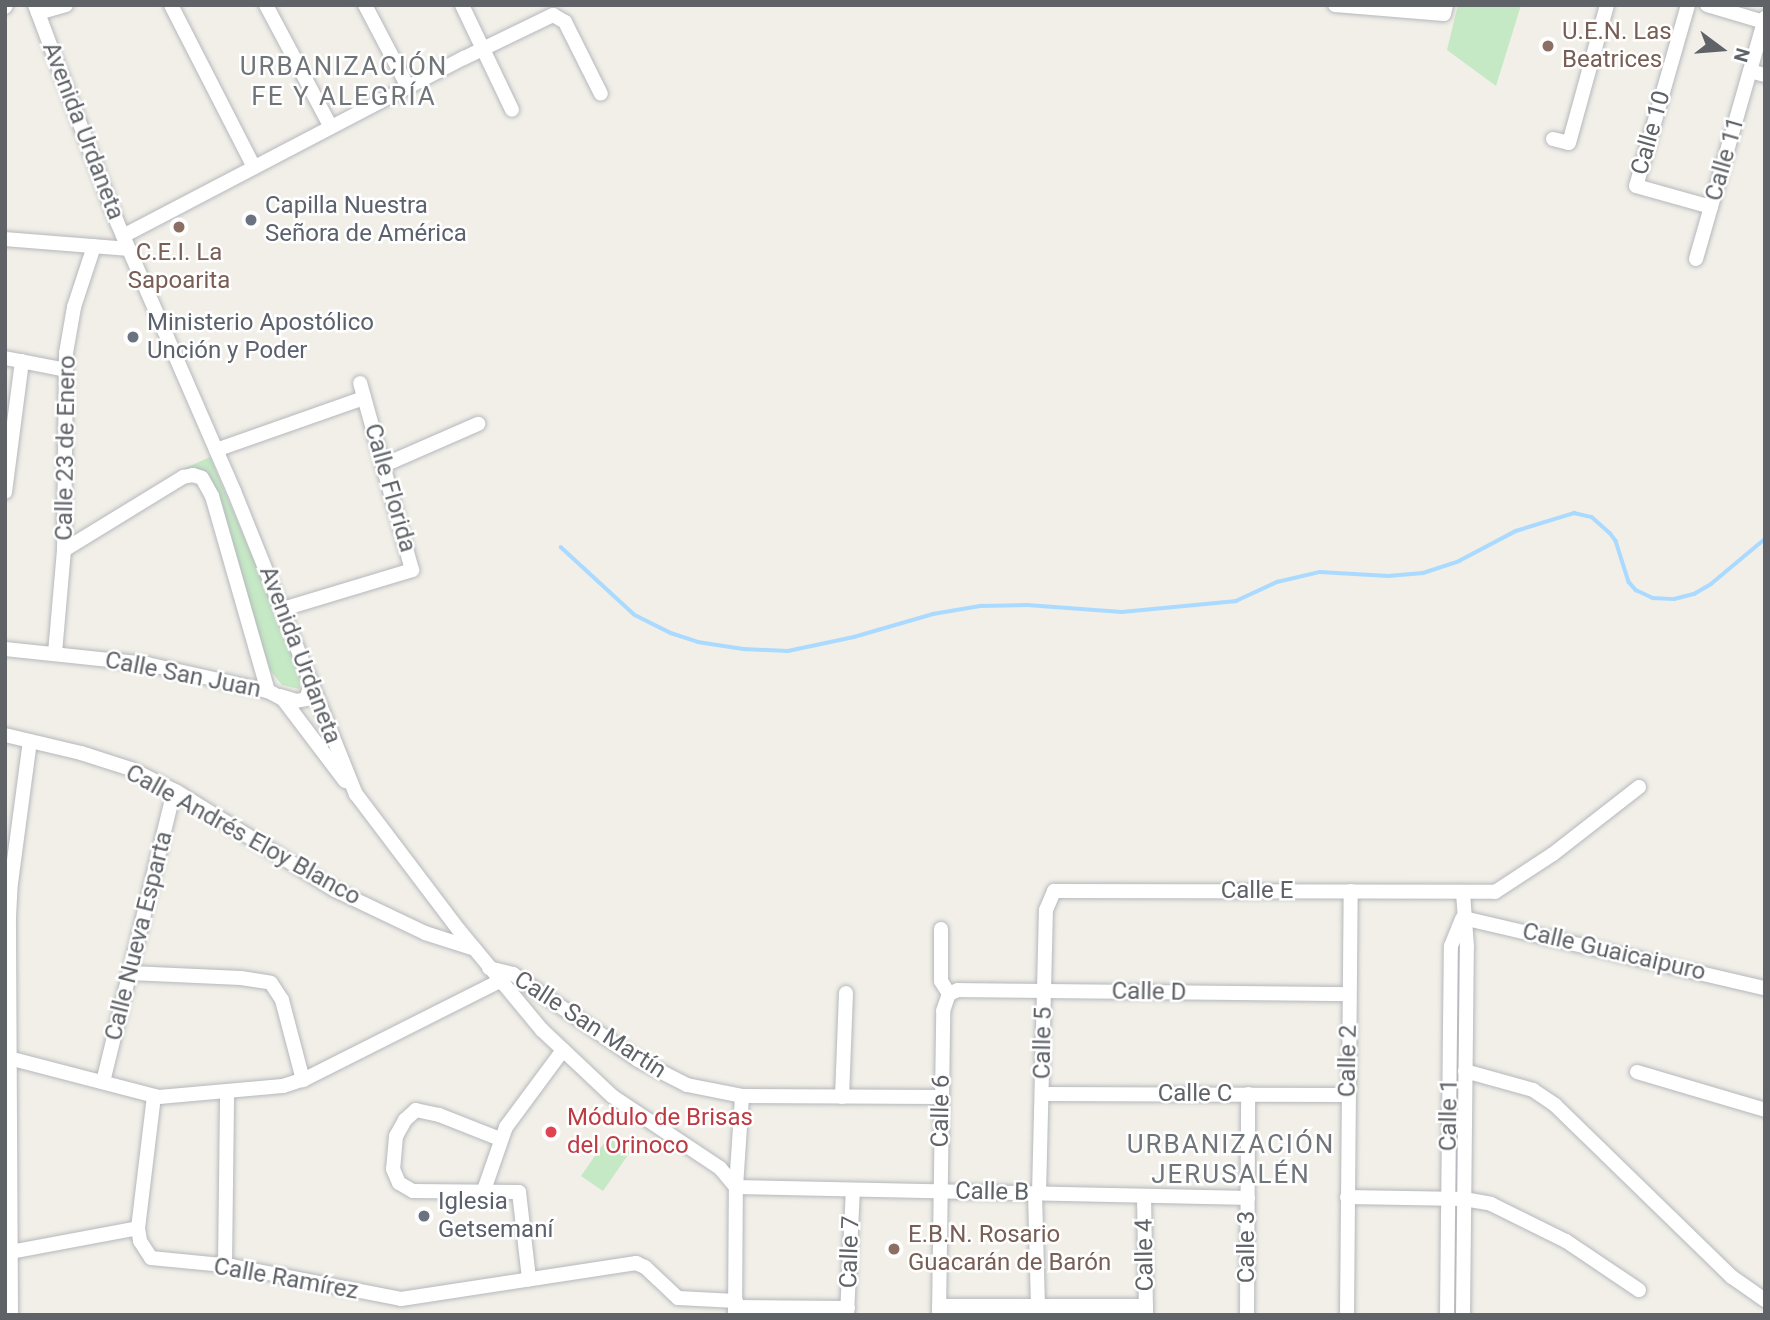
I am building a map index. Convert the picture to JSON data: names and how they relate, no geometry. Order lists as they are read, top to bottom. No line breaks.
{"streets":{"street":["Avenida Urdaneta","Calle 10","Calle 11","Calle 23 de Enero","Calle Florida","Calle San Juan","Calle Andrés Eloy Blanco","Calle E","Calle Nueva Esparta","Calle Guaicaipuro","Calle D","Calle San Martín","Calle 5","Calle 2","Calle C","Calle 6","Calle 1","Calle B","Calle 3","Calle 7","Calle 4","Calle Ramírez"]},"crossings":[["Avenida Urdaneta","Calle Florida"],["Avenida Urdaneta","Calle San Juan"],["Avenida Urdaneta","Calle Andrés Eloy Blanco"],["Avenida Urdaneta","Calle San Martín"],["Avenida Urdaneta","Calle B"],["Calle 10","Calle 11"],["Calle 23 de Enero","Calle San Juan"],["Calle Andrés Eloy Blanco","Calle Nueva Esparta"],["Calle E","Calle 5"],["Calle E","Calle 2"],["Calle E","Calle 1"],["Calle Guaicaipuro","Calle 1"],["Calle D","Calle 5"],["Calle D","Calle 2"],["Calle D","Calle 6"],["Calle San Martín","Calle 6"],["Calle 5","Calle C"],["Calle 5","Calle B"],["Calle 2","Calle C"],["Calle C","Calle 3"],["Calle 6","Calle B"],["Calle B","Calle 3"],["Calle B","Calle 7"],["Calle B","Calle 4"],["Calle 7","Calle Ramírez"]],"districts":["URBANIZACIÓN FE Y ALEGRÍA","URBANIZACIÓN JERUSALÉN"],"places":["U.E.N. Las Beatrices","Capilla Nuestra Señora de América","C.E.I. La Sapoarita","Ministerio Apostólico Unción y Poder","Módulo de Brisas del Orinoco","Iglesia Getsemaní","E.B.N. Rosario Guacarán de Barón"],"north":"right"}
